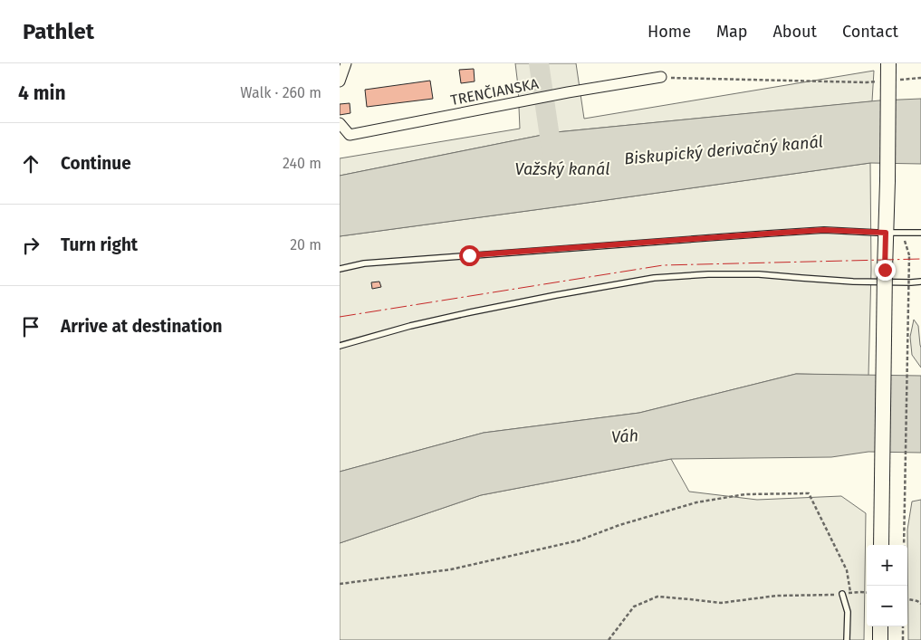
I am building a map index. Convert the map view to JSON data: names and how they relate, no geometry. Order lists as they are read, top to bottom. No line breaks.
{"streets":{"street":["TRENČIANSKA"]},"water":["Biskupický derivačný kanál","Važský kanál","Váh"],"page":{"header":"Pathlet","nav":["Home","Map","About","Contact"],"heading":["4 min","Walk · 260 m"],"list":[["Continue","240 m"],["Turn right","20 m"],"Arrive at destination"],"map_buttons":["+","−"]}}
